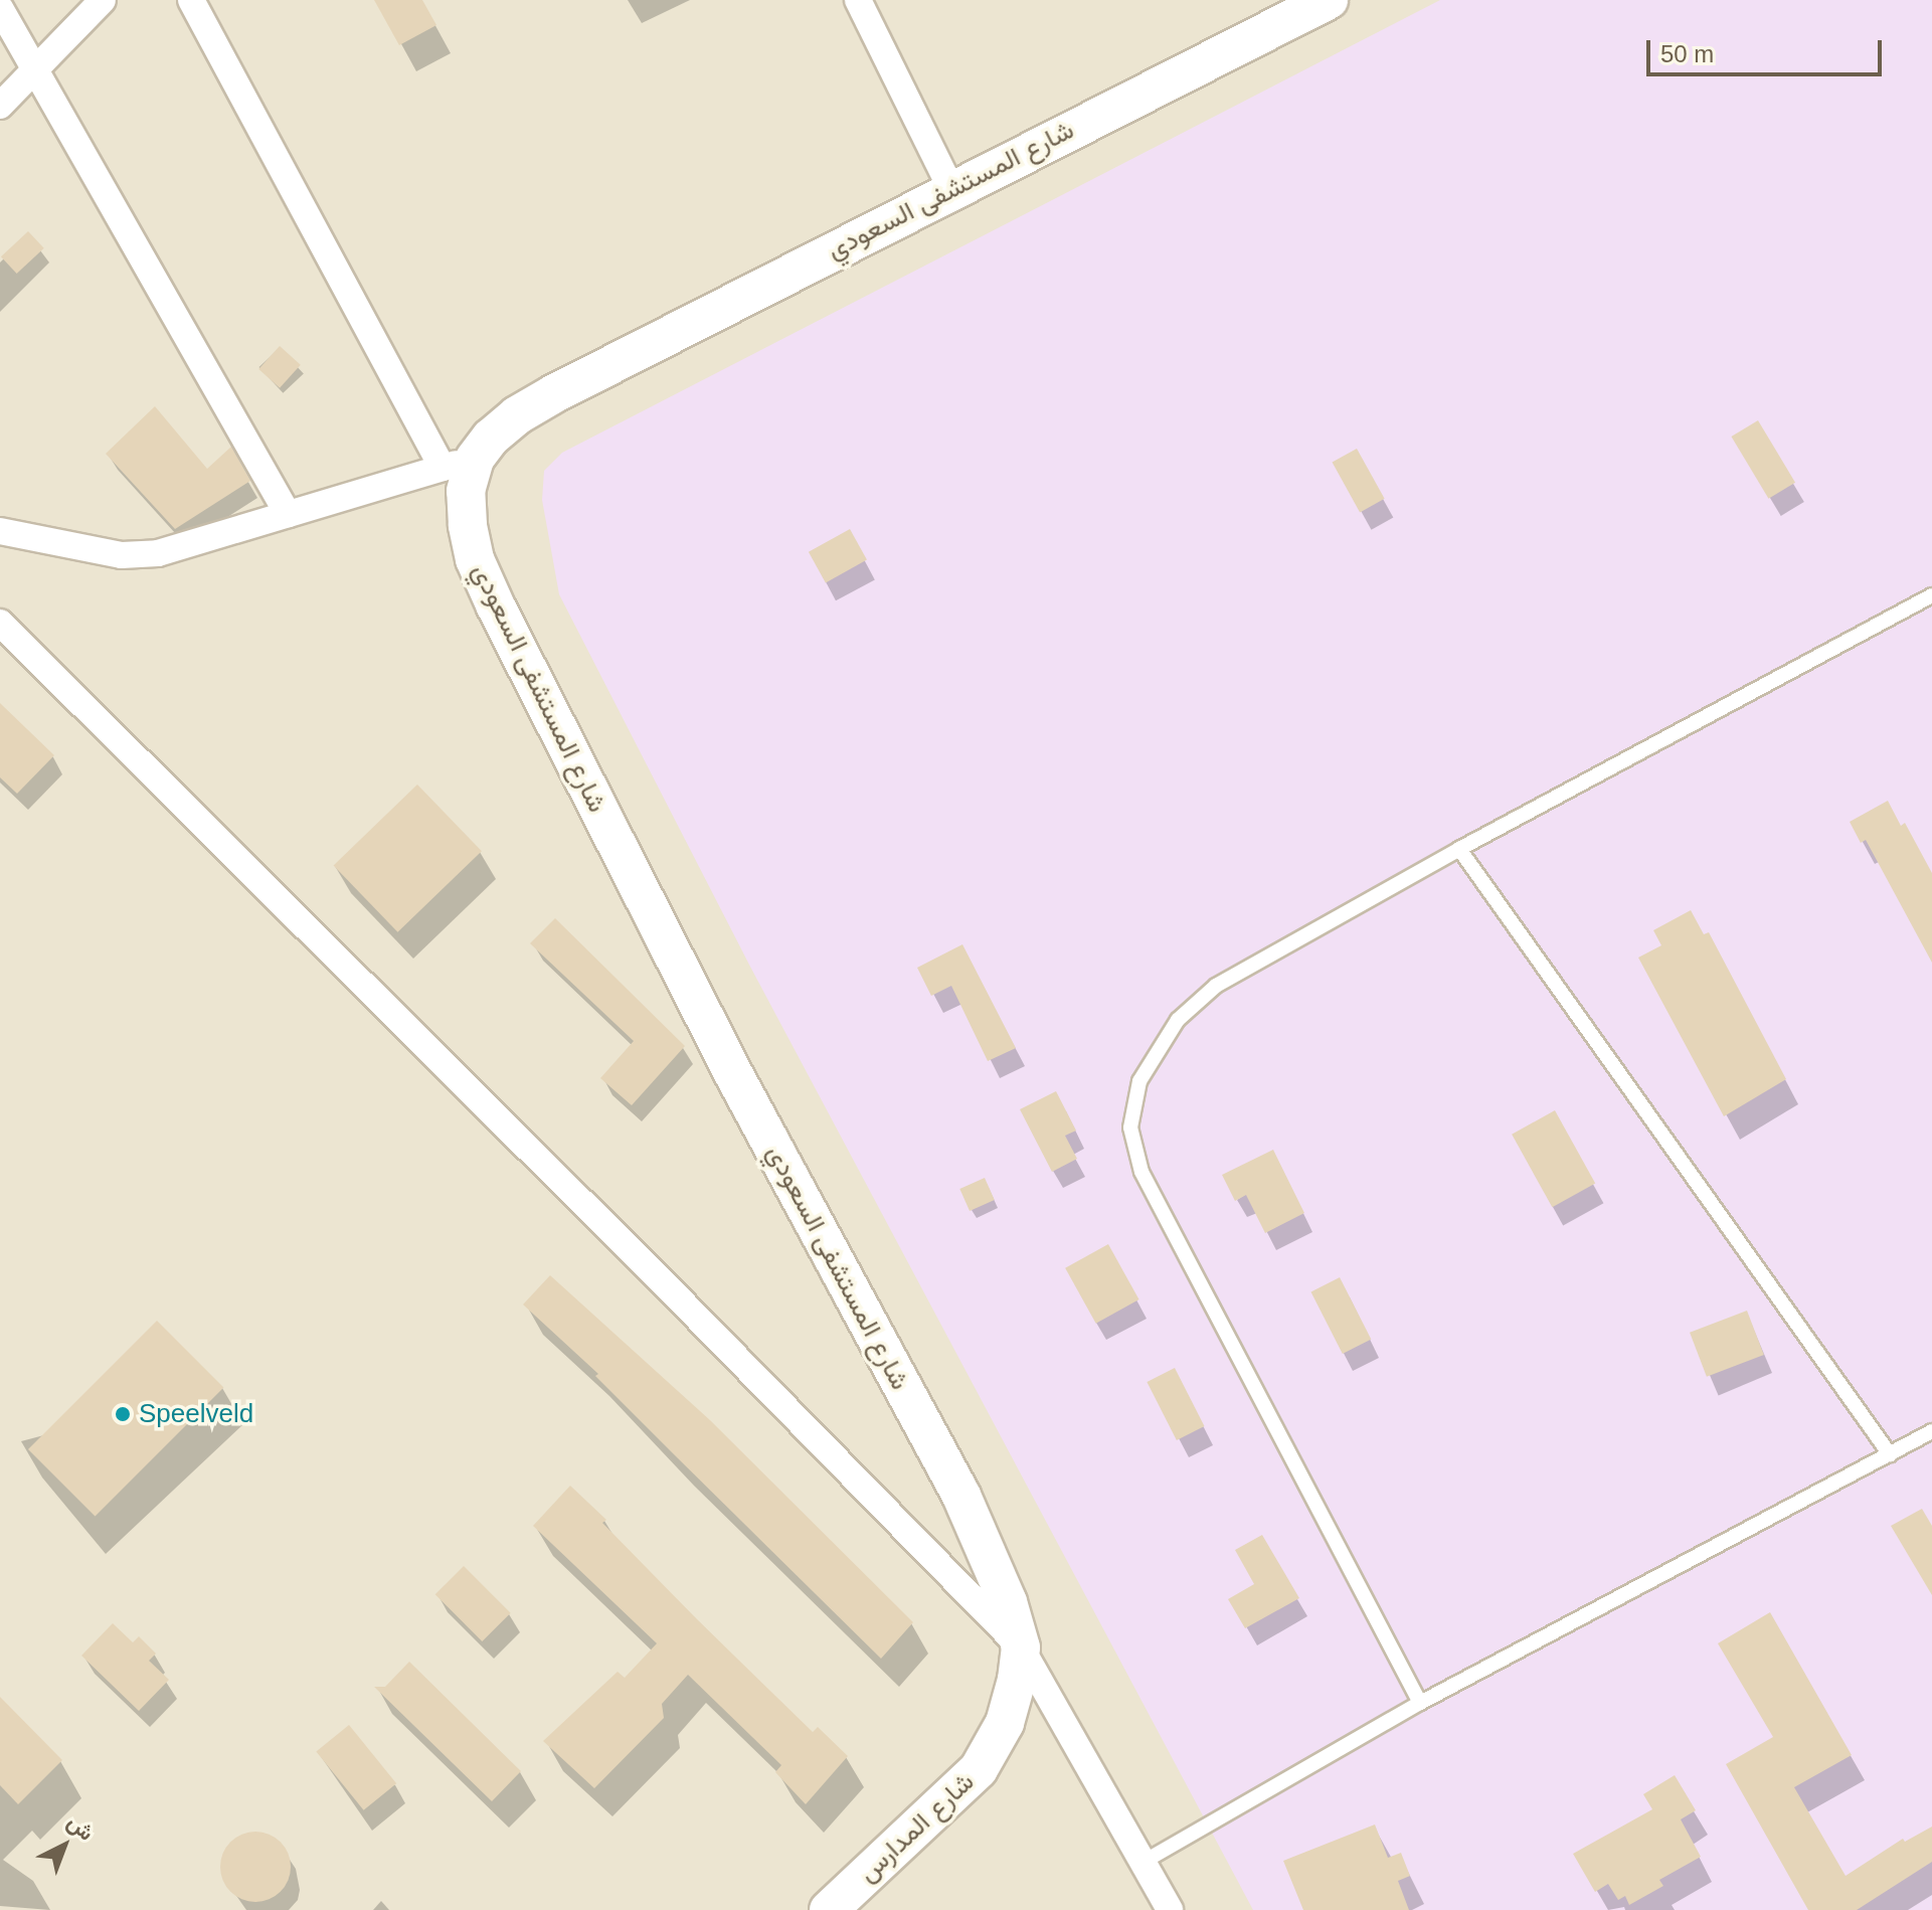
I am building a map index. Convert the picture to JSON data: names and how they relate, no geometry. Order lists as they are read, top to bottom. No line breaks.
{"streets":{"street":["شارع المستشفى السعودي","شارع المدارس"]},"crossings":[["شارع المستشفى السعودي","شارع المدارس"]],"places":["Speelveld"],"scale_bar":"50 m","north":"top right"}
